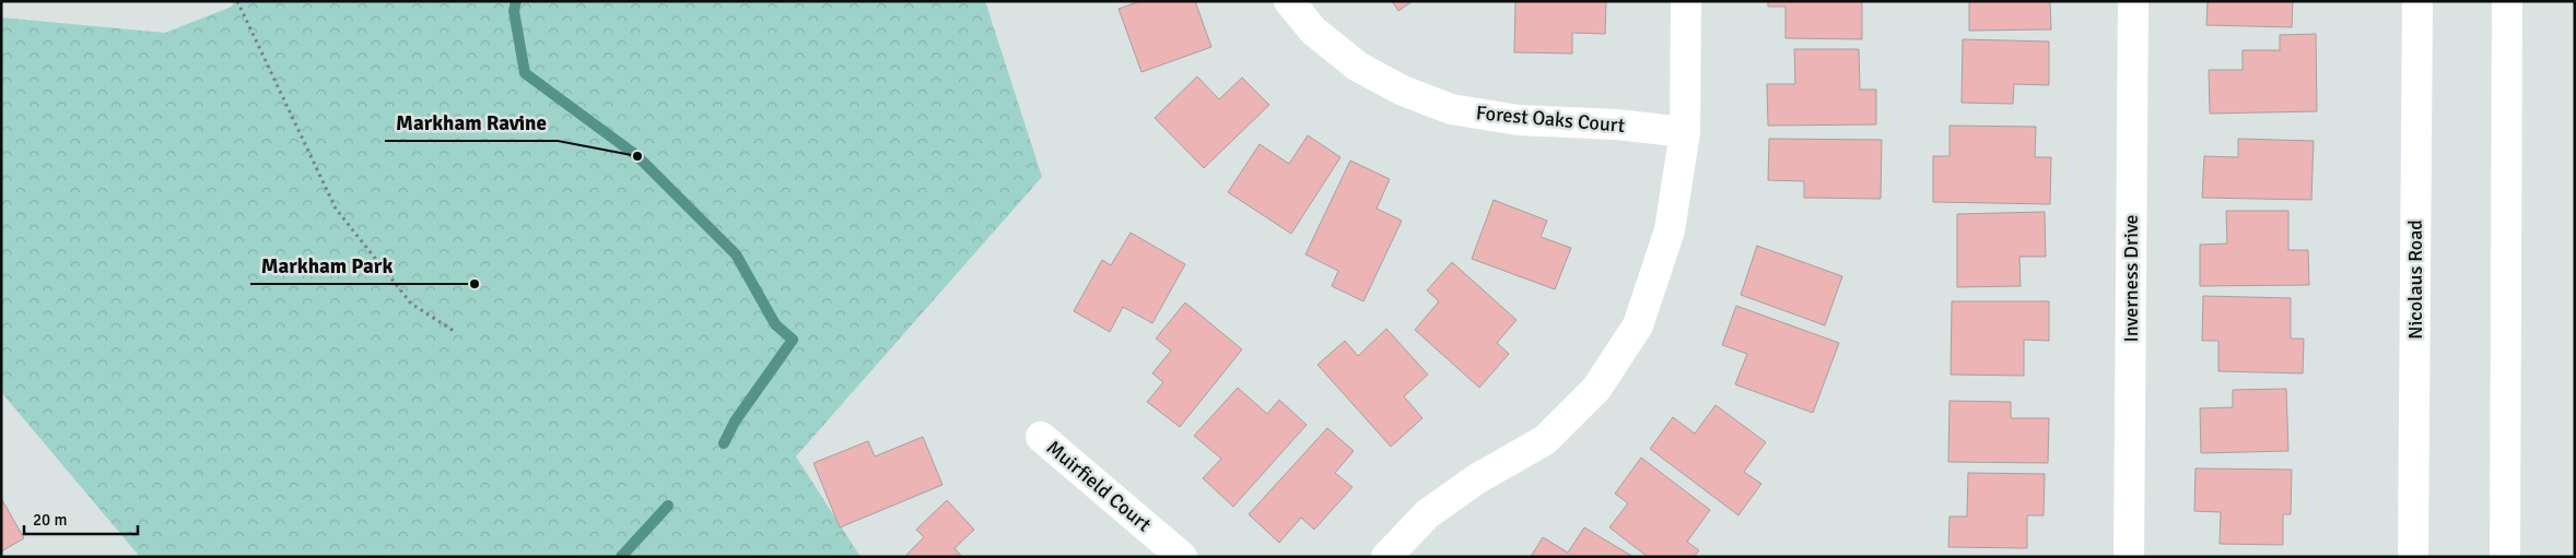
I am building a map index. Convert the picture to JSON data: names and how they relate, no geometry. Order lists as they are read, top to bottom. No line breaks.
{"streets":{"street":["Forest Oaks Court","Inverness Drive","Nicolaus Road","Muirfield Court"]},"places":["Markham Ravine","Markham Park"],"scale_bar":"20 m"}
